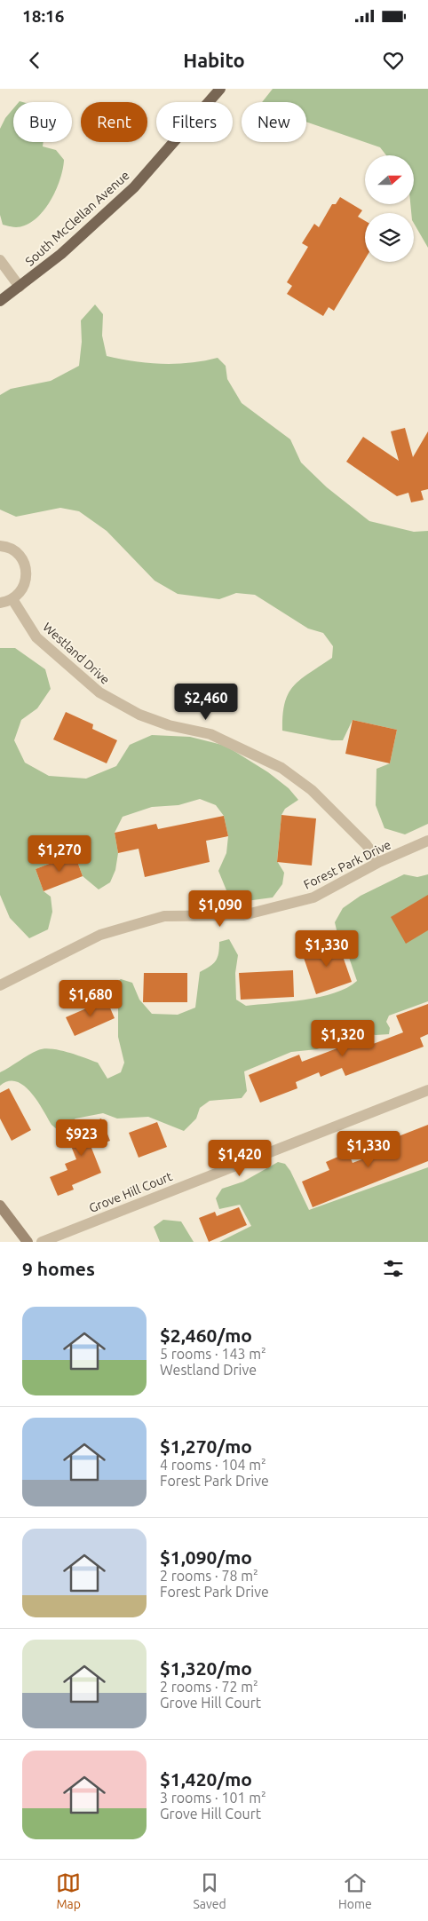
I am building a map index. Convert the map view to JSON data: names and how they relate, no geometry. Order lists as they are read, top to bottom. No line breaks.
{"streets":{"main road":["South McClellan Avenue"],"street":["Westland Drive","Forest Park Drive","Grove Hill Court"]},"crossings":[["Westland Drive","Forest Park Drive"]],"north":"right","page":{"status":"18:16","header":"Habito","chip":["Buy","Rent","Filters","New"],"price":["$2,460","$1,270","$1,090","$1,330","$1,680","$1,320","$923","$1,330","$1,420"],"heading":"9 homes","list":[{"name":"$2,460/mo","note":"5 rooms · 143 m² · Westland Drive"},{"name":"$1,270/mo","note":"4 rooms · 104 m² · Forest Park Drive"},{"name":"$1,090/mo","note":"2 rooms · 78 m² · Forest Park Drive"},{"name":"$1,320/mo","note":"2 rooms · 72 m² · Grove Hill Court"},{"name":"$1,420/mo","note":"3 rooms · 101 m² · Grove Hill Court"}],"tabs":["Map","Saved","Home"]}}
